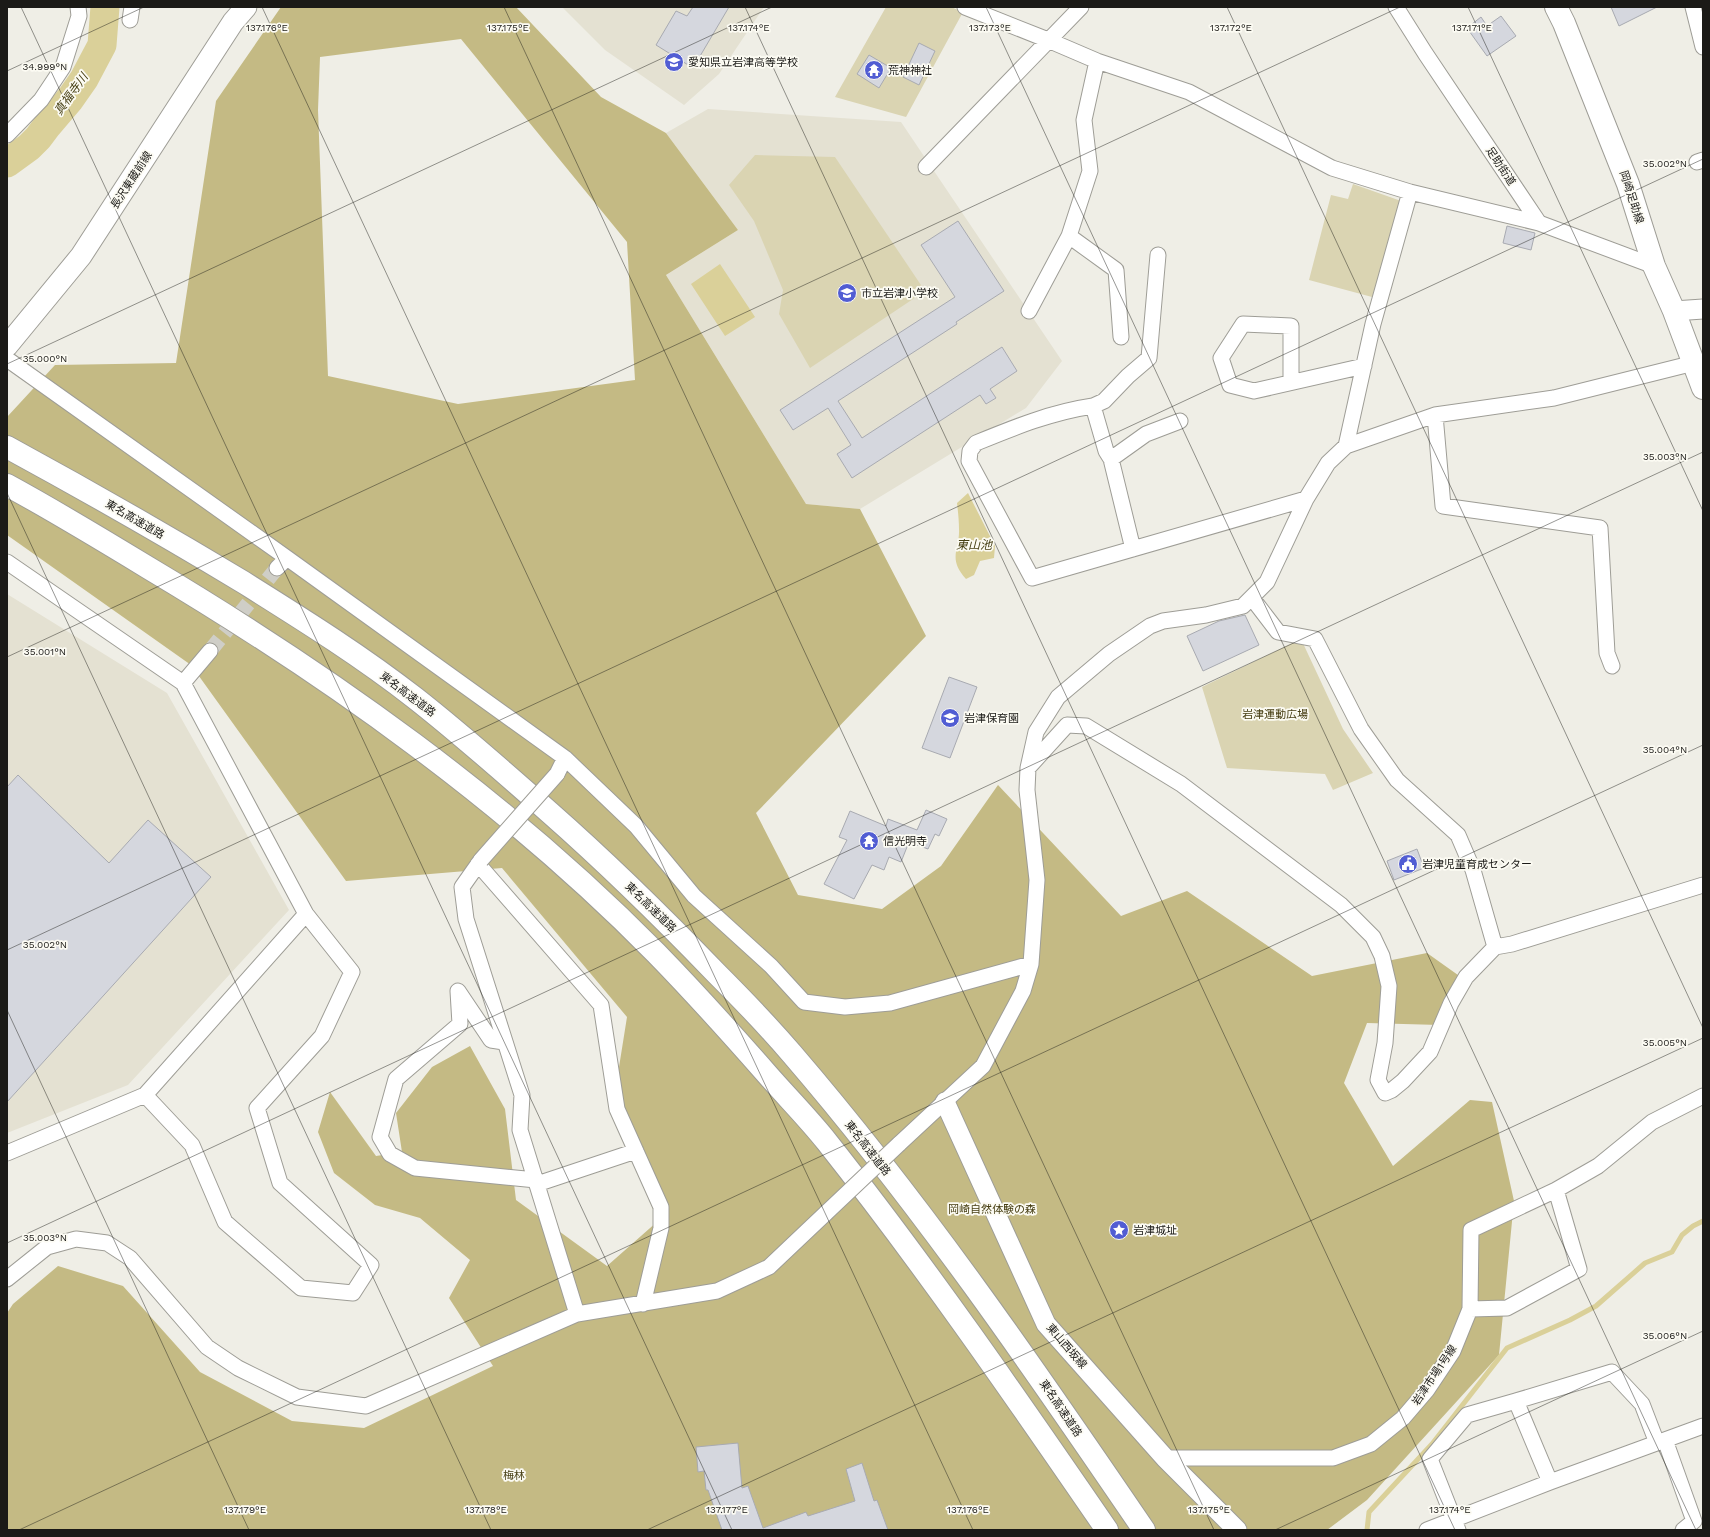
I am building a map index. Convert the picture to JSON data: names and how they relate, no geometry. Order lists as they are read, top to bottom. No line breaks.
{"streets":{"main road":["長沢東蔵前線","岡崎足助線","東名高速道路"],"street":["足助街道","東山西坂線","岩津市場1号線"]},"crossings":[["東山西坂線","岩津市場1号線"]],"water":["真福寺川","東山池"],"parks":["岩津運動広場","岡崎自然体験の森","梅林"],"places":{"school or university":["愛知県立岩津高等学校","市立岩津小学校","岩津保育園"],"temple":["荒神神社","信光明寺"],"public building":["岩津児童育成センター"],"place":["岩津城址"]},"coordinates":["137.176°E","137.175°E","137.174°E","137.173°E","137.172°E","137.171°E","34.999°N","35.002°N","35.000°N","35.003°N","35.001°N","35.004°N","35.005°N","35.006°N","137.179°E","137.178°E","137.177°E"]}
